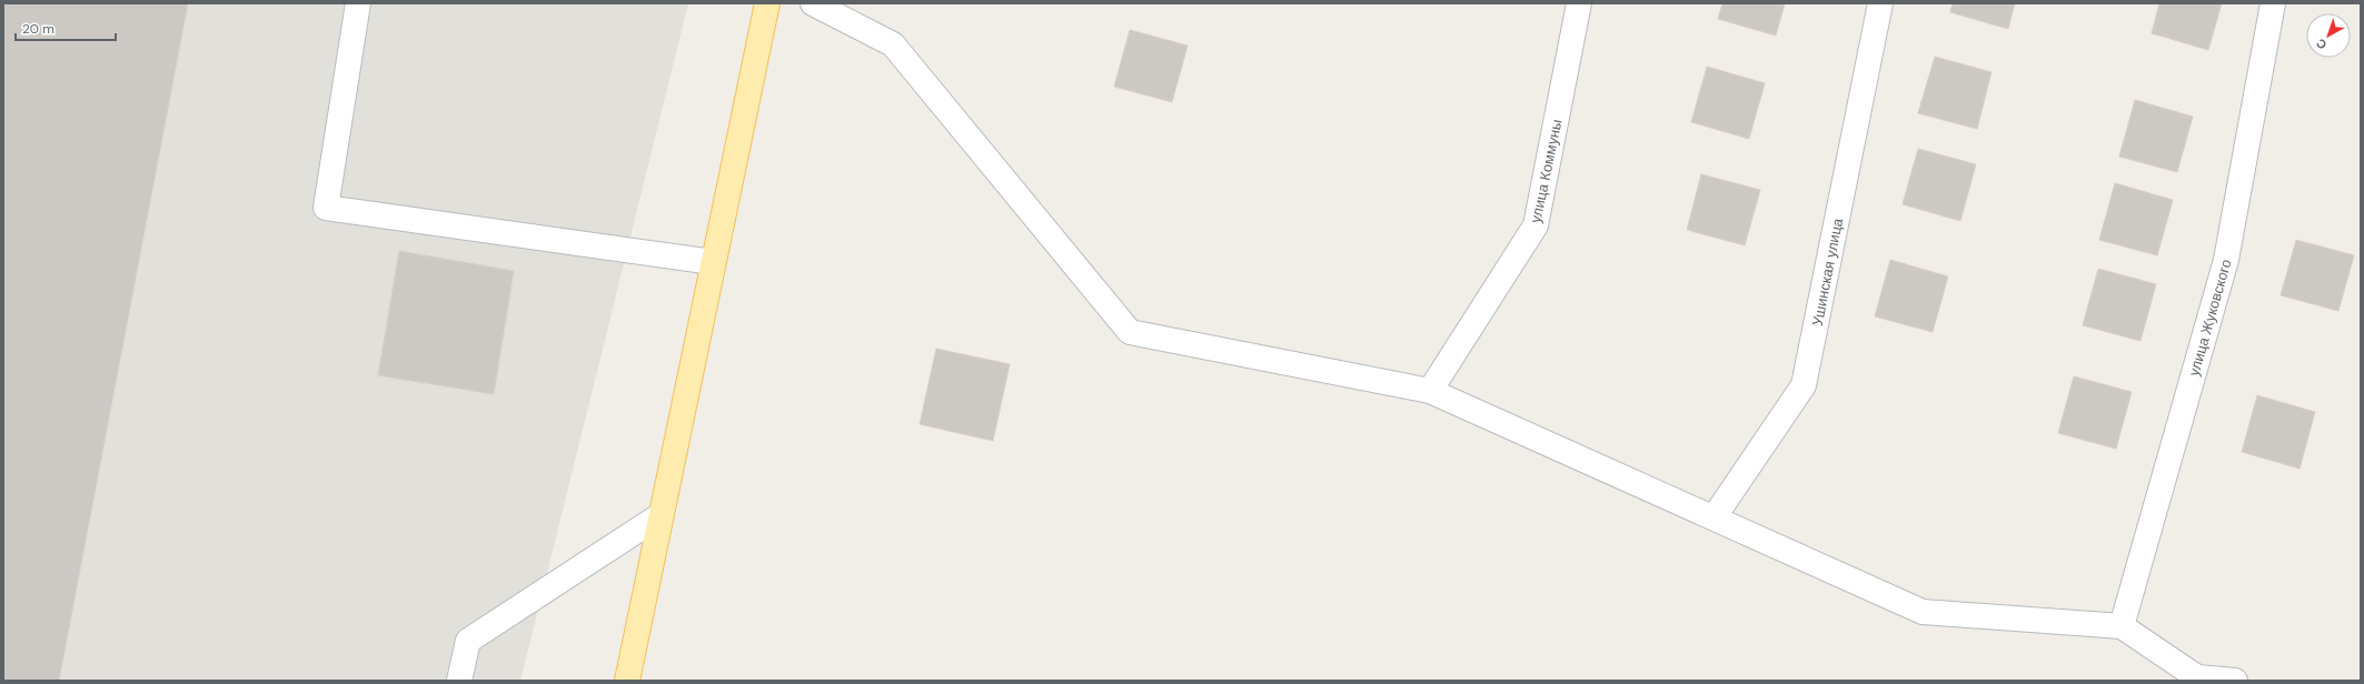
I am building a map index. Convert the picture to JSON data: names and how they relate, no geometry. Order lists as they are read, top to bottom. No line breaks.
{"streets":{"street":["улица Коммуны","Ушинская улица","улица Жуковского"]},"scale_bar":"20 m","north":"bottom left"}
